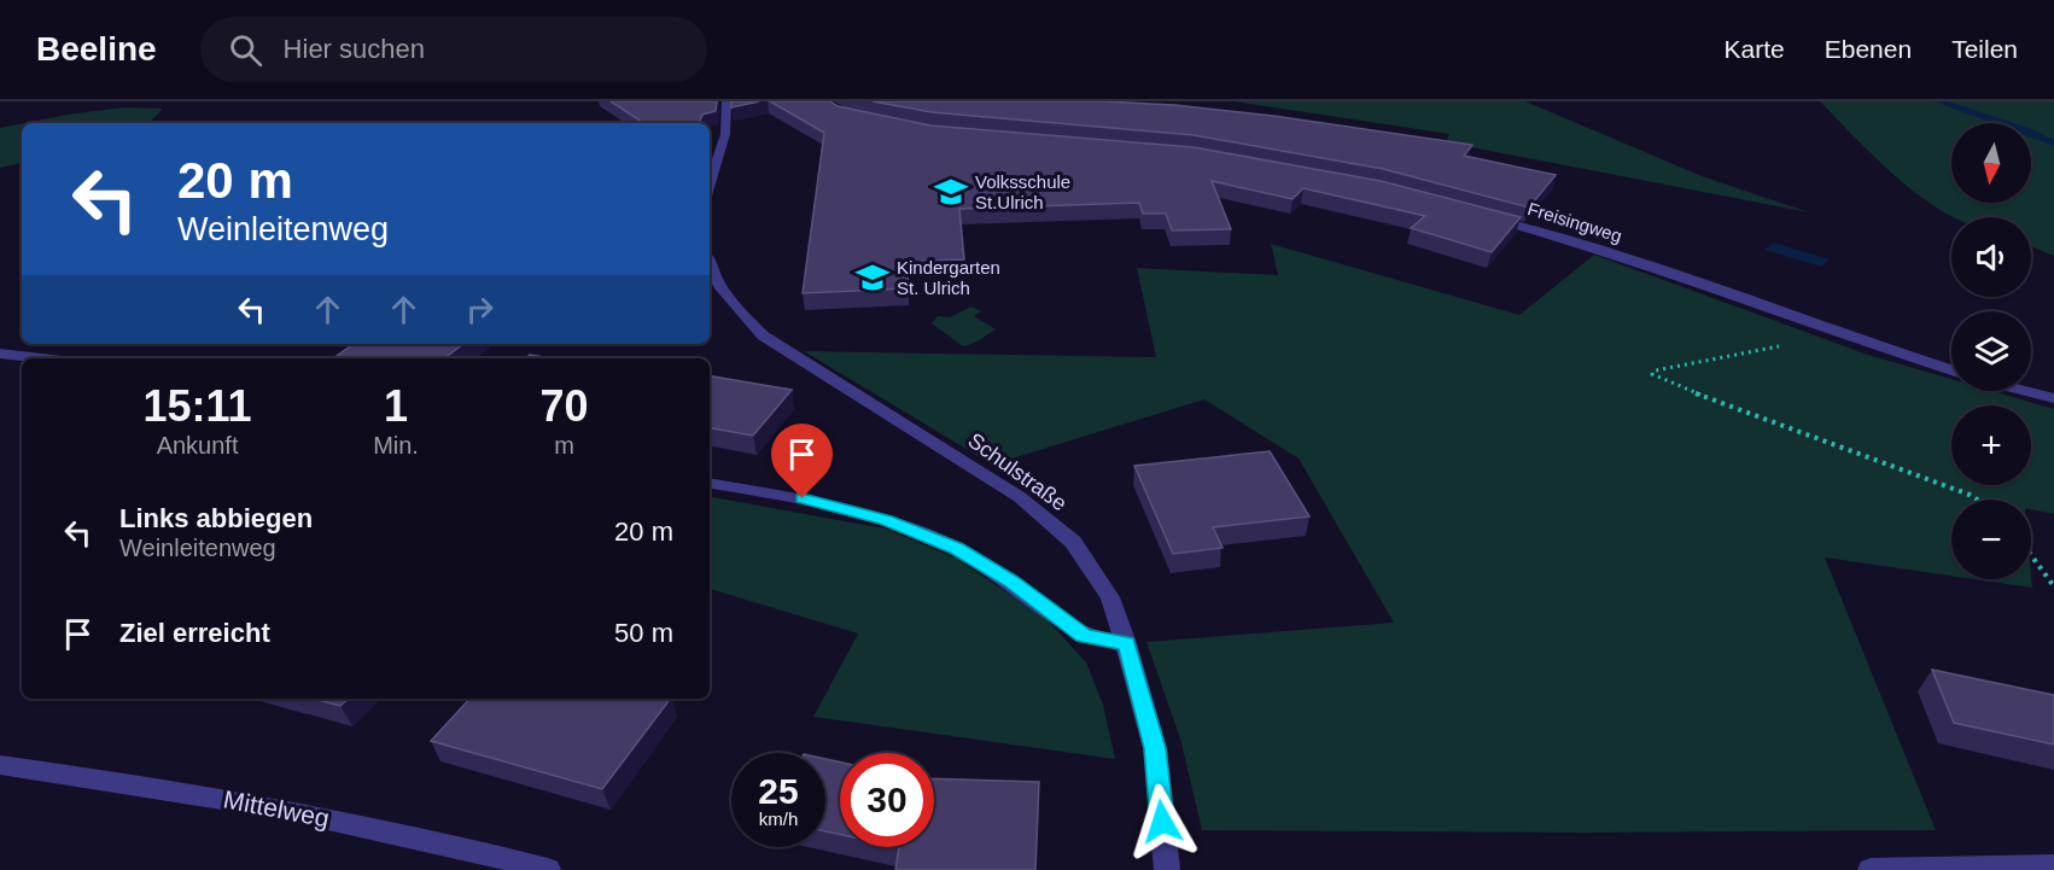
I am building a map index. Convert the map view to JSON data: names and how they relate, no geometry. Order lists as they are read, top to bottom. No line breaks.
{"streets":{"street":["Freisingweg","Schulstraße","Mittelweg"]},"places":{"school or university":["Volksschule St.Ulrich","Kindergarten St. Ulrich"]},"north":"bottom","page":{"header":"Beeline","search":"Hier suchen","nav":["Karte","Ebenen","Teilen"],"map_buttons":["+","−"],"turn":["20 m","Weinleitenweg"],"eta":["15:11","Ankunft","1","Min.","70","m"],"list":[{"name":"Links abbiegen","note":"Weinleitenweg","value":"20 m"},{"name":"Ziel erreicht","value":"50 m"}],"speed":"25 km/h","limit":"30"}}
